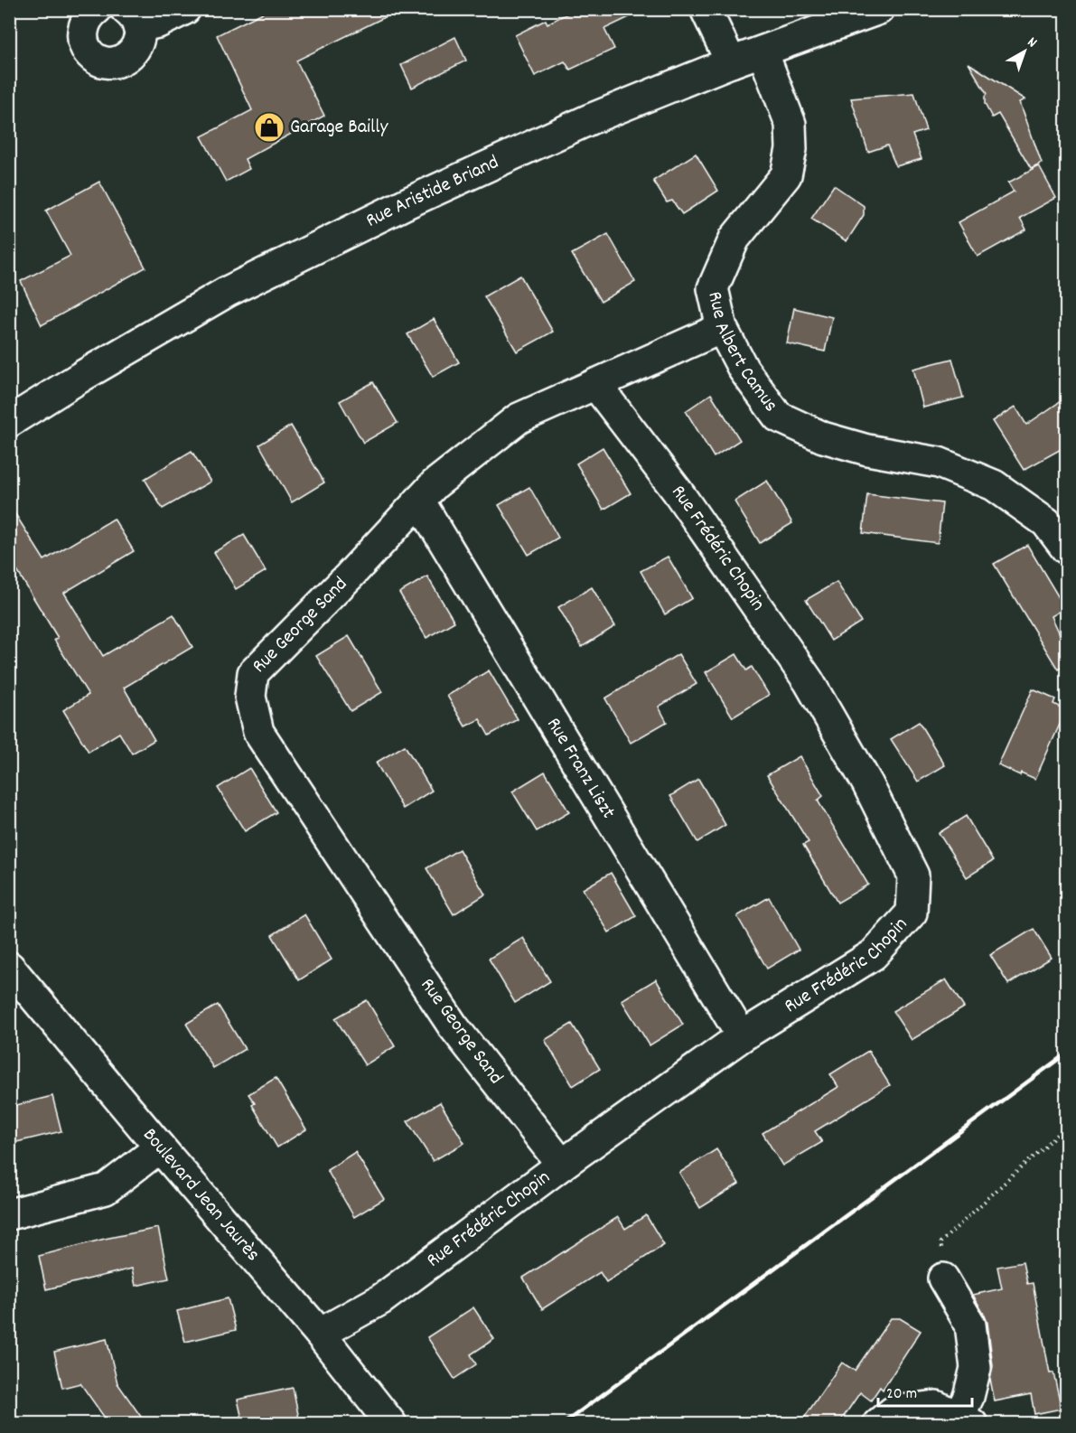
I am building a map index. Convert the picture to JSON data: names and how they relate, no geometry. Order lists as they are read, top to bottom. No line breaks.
{"streets":{"street":["Rue Aristide Briand","Rue Albert Camus","Rue Frédéric Chopin","Rue George Sand","Rue Franz Liszt","Boulevard Jean Jaurès"]},"crossings":[["Rue Aristide Briand","Rue Albert Camus"],["Rue Albert Camus","Rue George Sand"],["Rue Frédéric Chopin","Rue George Sand"],["Rue Frédéric Chopin","Rue Franz Liszt"],["Rue Frédéric Chopin","Boulevard Jean Jaurès"],["Rue George Sand","Rue Franz Liszt"]],"places":{"shop":["Garage Bailly"]},"scale_bar":"20 m","north":"top right"}
